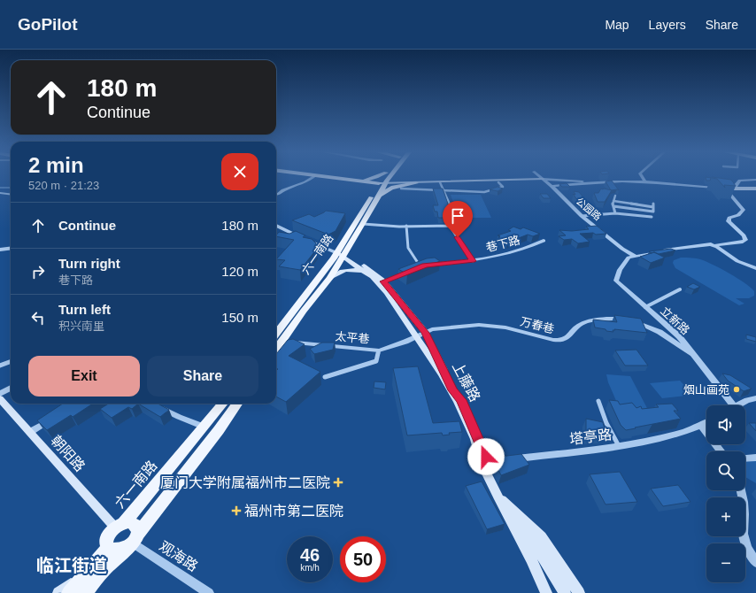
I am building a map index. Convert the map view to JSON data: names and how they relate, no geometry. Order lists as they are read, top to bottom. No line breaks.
{"streets":{"main road":["六一南路","朝阳路"],"street":["公园路","巷下路","立新路","万春巷","太平巷","塔亭路","观海路"]},"crossings":[["公园路","立新路"],["六一南路","太平巷"],["六一南路","朝阳路"],["立新路","万春巷"],["万春巷","太平巷"]],"districts":["临江街道"],"places":{"other":["烟山画苑"],"health":["厦门大学附属福州市二医院","福州市第二医院"]},"page":{"header":"GoPilot","nav":["Map","Layers","Share"],"turn":["180 m","Continue"],"heading":["2 min","520 m · 21:23"],"list":[{"name":"Continue","value":"180 m"},{"name":"Turn right","note":"巷下路","value":"120 m"},{"name":"Turn left","note":"积兴南里","value":"150 m"}],"buttons":["Exit","Share"],"map_buttons":["+","−"],"speed":"46 km/h","limit":"50"}}
